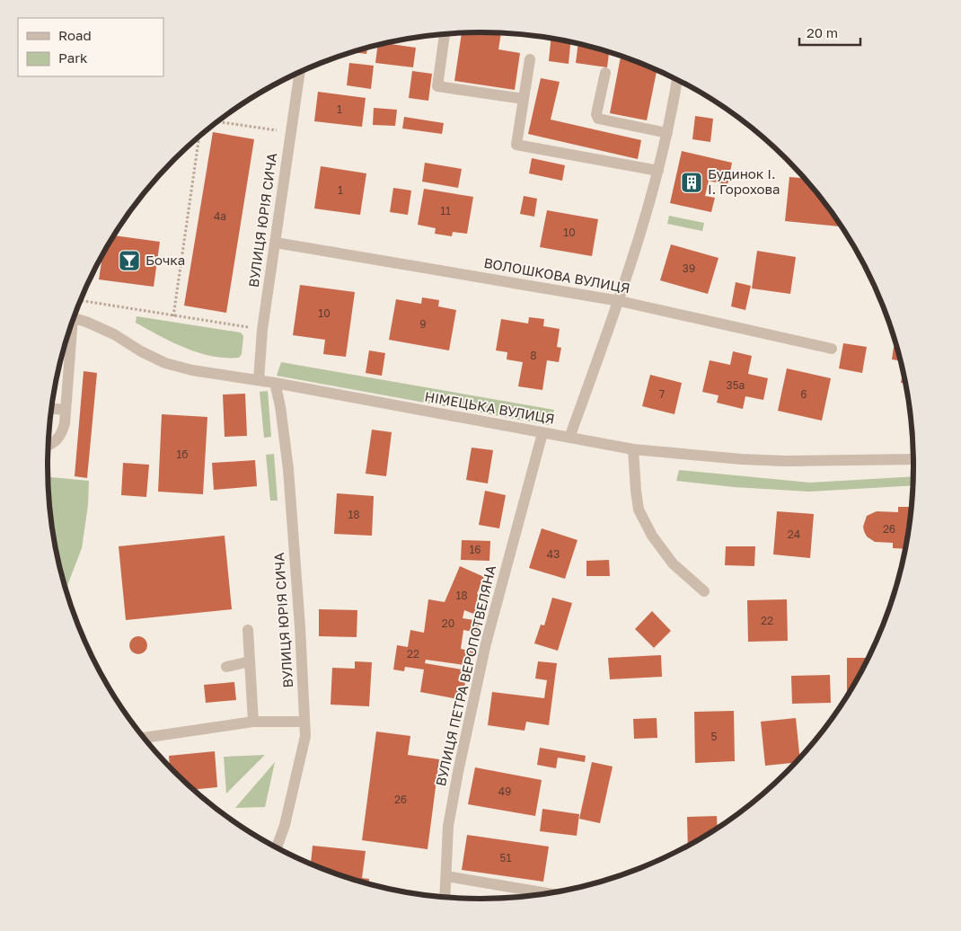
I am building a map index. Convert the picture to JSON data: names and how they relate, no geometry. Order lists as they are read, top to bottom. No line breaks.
{"streets":{"street":["ВУЛИЦЯ ЮРІЯ СИЧА","ВОЛОШКОВА ВУЛИЦЯ","НІМЕЦЬКА ВУЛИЦЯ","ВУЛИЦЯ ПЕТРА ВЕРОПОТВЕЛЯНА"]},"crossings":[["ВУЛИЦЯ ЮРІЯ СИЧА","ВОЛОШКОВА ВУЛИЦЯ"],["ВУЛИЦЯ ЮРІЯ СИЧА","НІМЕЦЬКА ВУЛИЦЯ"],["НІМЕЦЬКА ВУЛИЦЯ","ВУЛИЦЯ ПЕТРА ВЕРОПОТВЕЛЯНА"]],"places":{"building":["Будинок І. І. Горохова"],"bar":["Бочка"]},"house_numbers":["1","1","11","4а","10","39","10","9","8","35а","7","6","1б","18","26","24","16","43","18","22","20","22","5","49","26","51"],"legend":["Road","Park"],"scale_bar":"20 m"}
